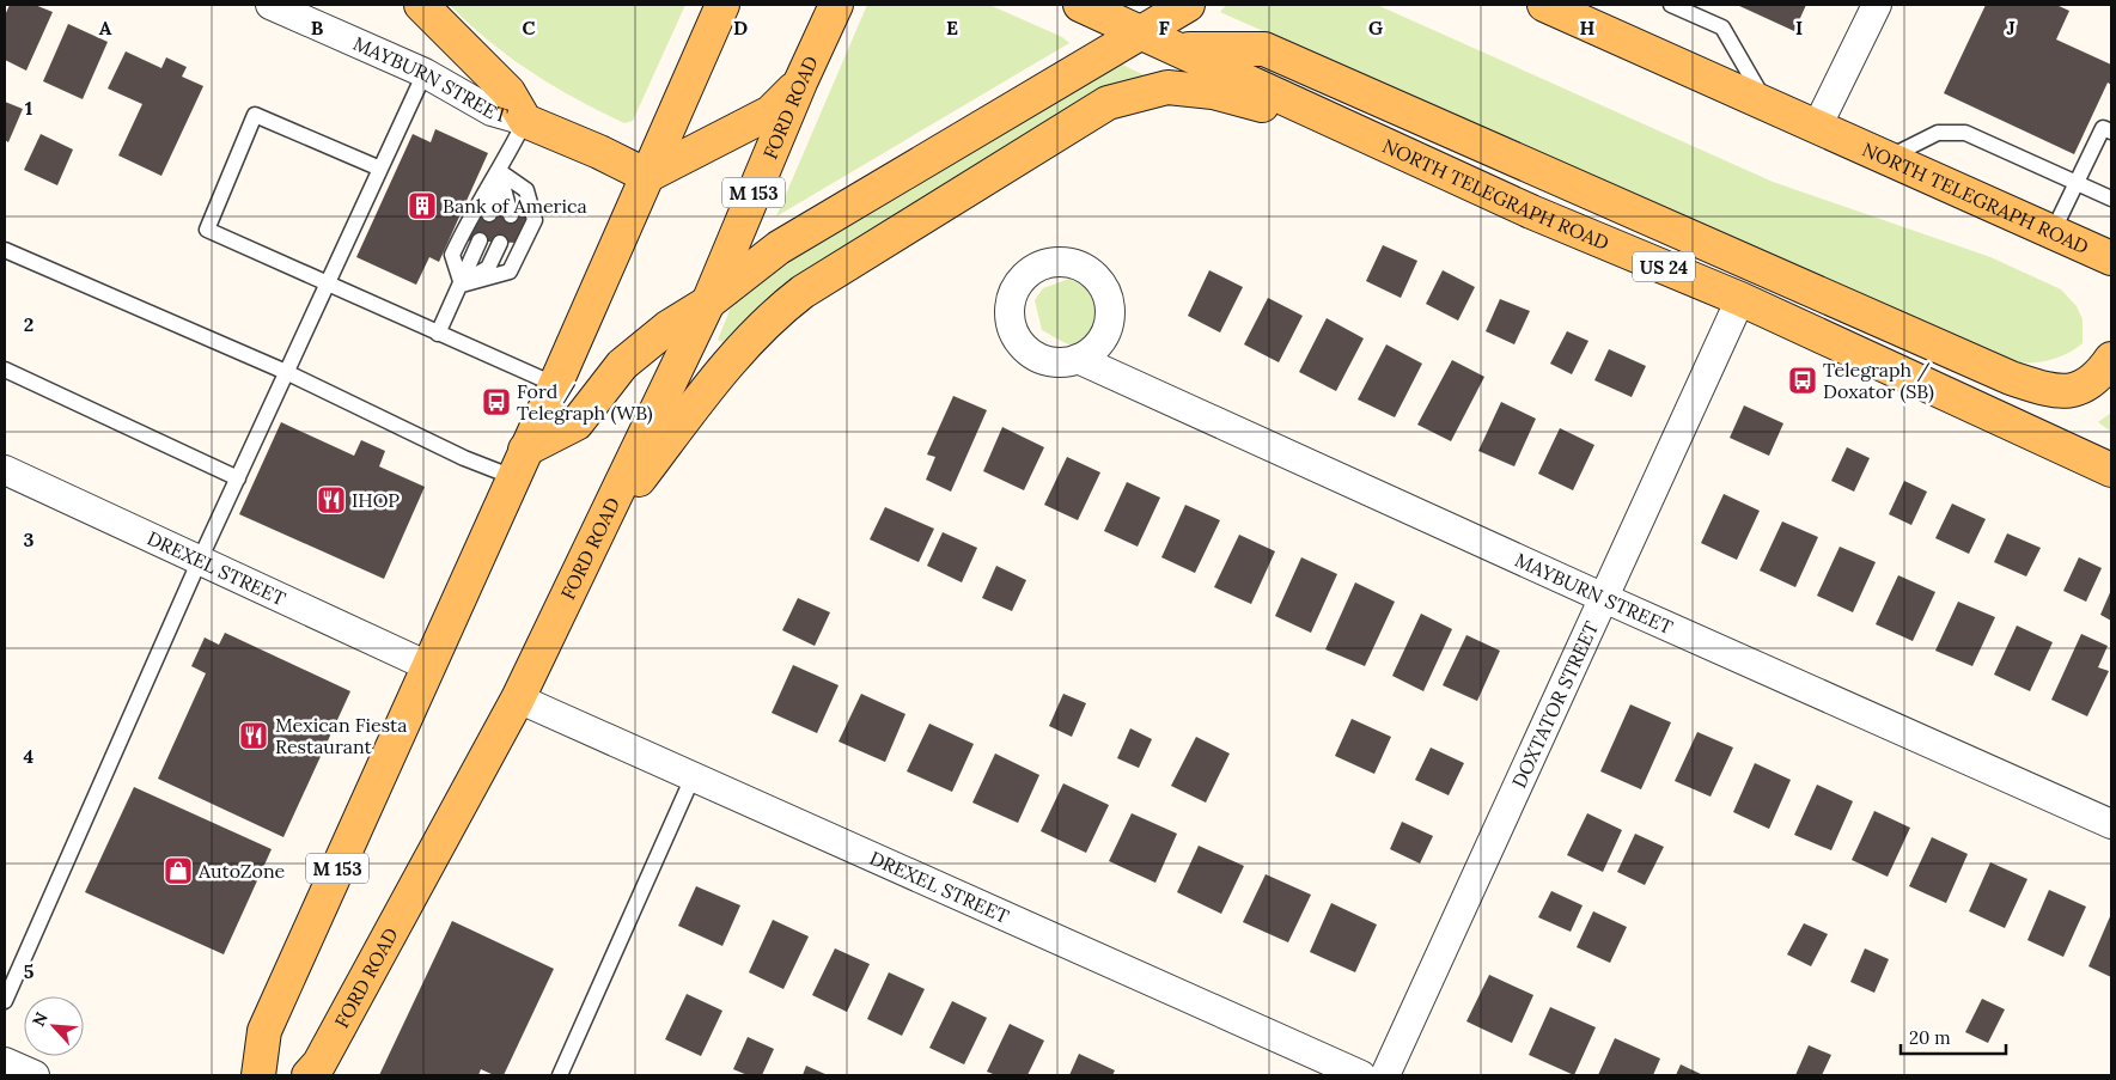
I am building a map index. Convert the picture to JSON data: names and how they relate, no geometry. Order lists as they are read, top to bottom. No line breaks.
{"streets":{"main road":["FORD ROAD","M 153","NORTH TELEGRAPH ROAD","US 24"],"street":["MAYBURN STREET","DREXEL STREET","DOXTATOR STREET"]},"crossings":[["MAYBURN STREET","DOXTATOR STREET"],["FORD ROAD","DREXEL STREET"],["M 153","DREXEL STREET"],["NORTH TELEGRAPH ROAD","DOXTATOR STREET"]],"places":{"building":["Bank of America"],"bus stop":["Telegraph / Doxator (SB)","Ford / Telegraph (WB)"],"restaurant":["IHOP","Mexican Fiesta Restaurant"],"shop":["AutoZone"]},"scale_bar":"20 m","north":"top left","grid":{"columns":["A","B","C","D","E","F","G","H","I","J"],"rows":["1","2","3","4","5"]}}
